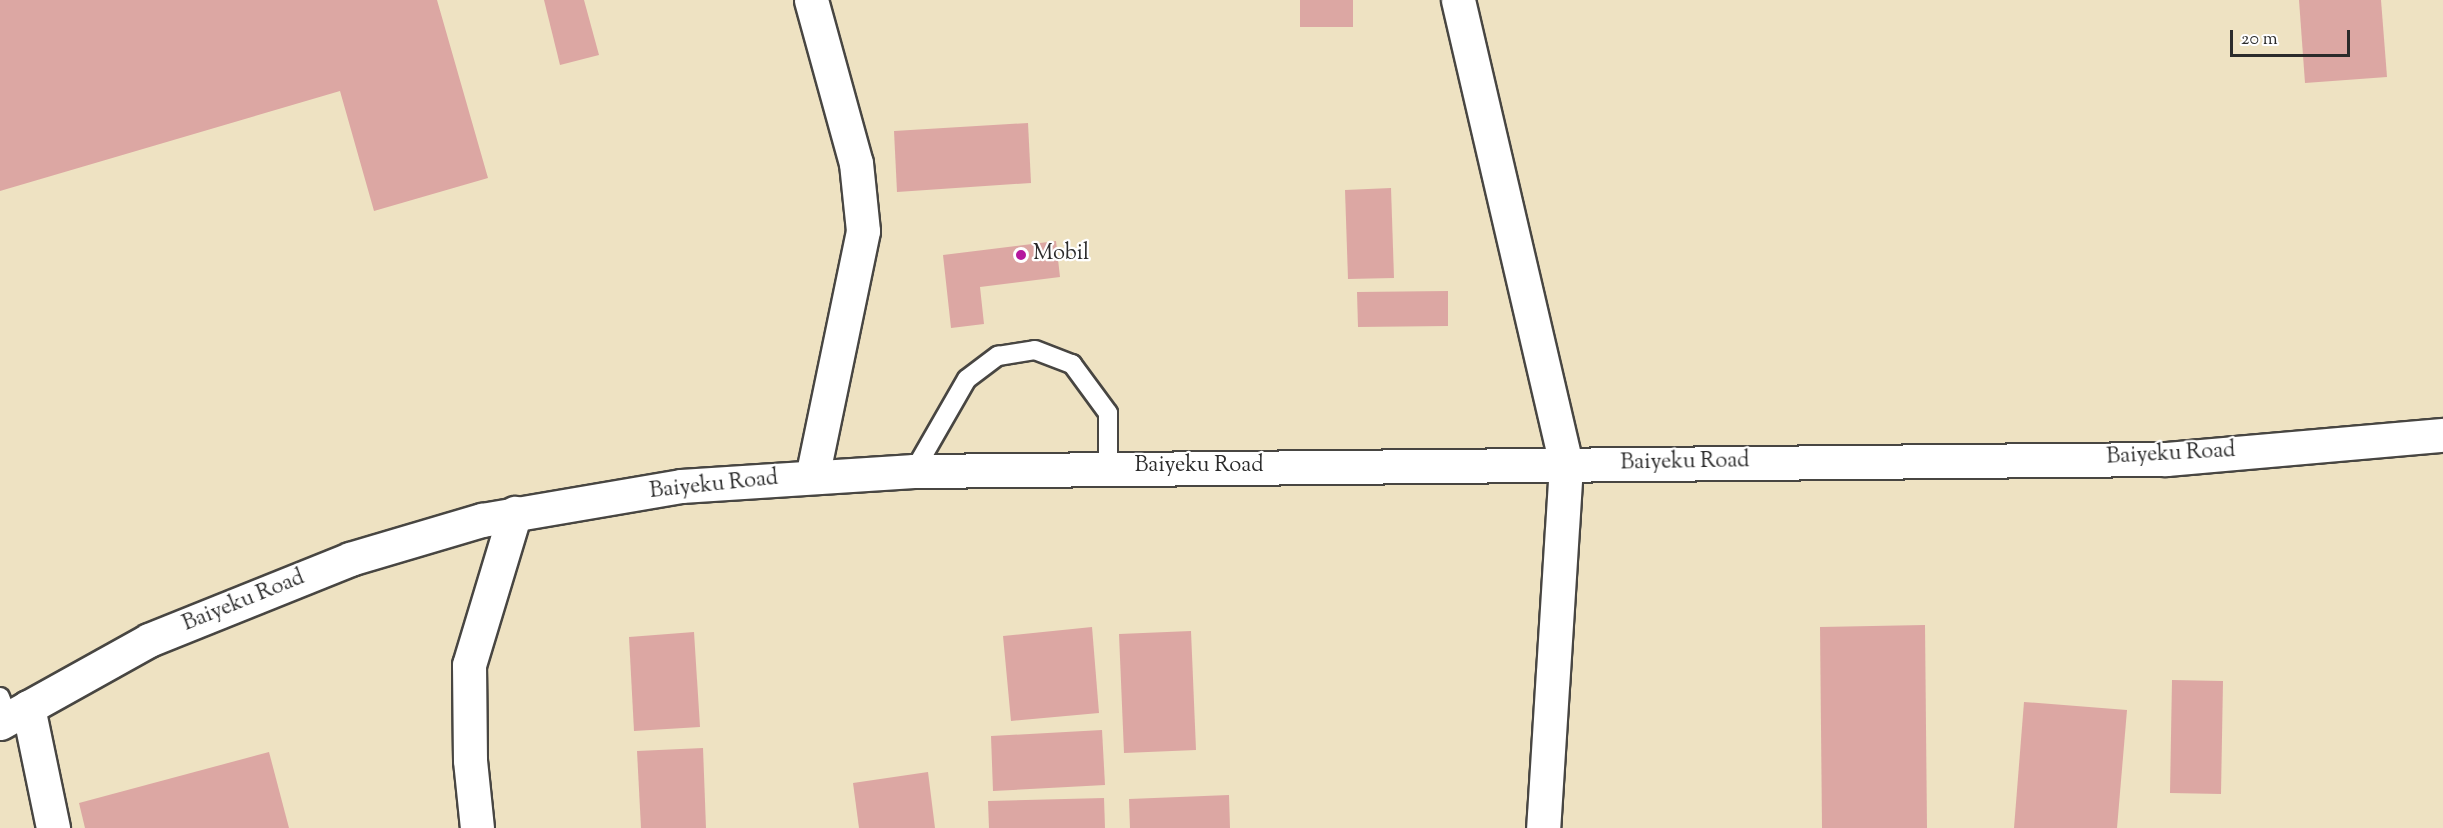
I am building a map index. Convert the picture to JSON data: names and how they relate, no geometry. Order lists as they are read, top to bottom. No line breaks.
{"streets":{"main road":["Baiyeku Road"]},"places":["Mobil"],"scale_bar":"20 m"}
